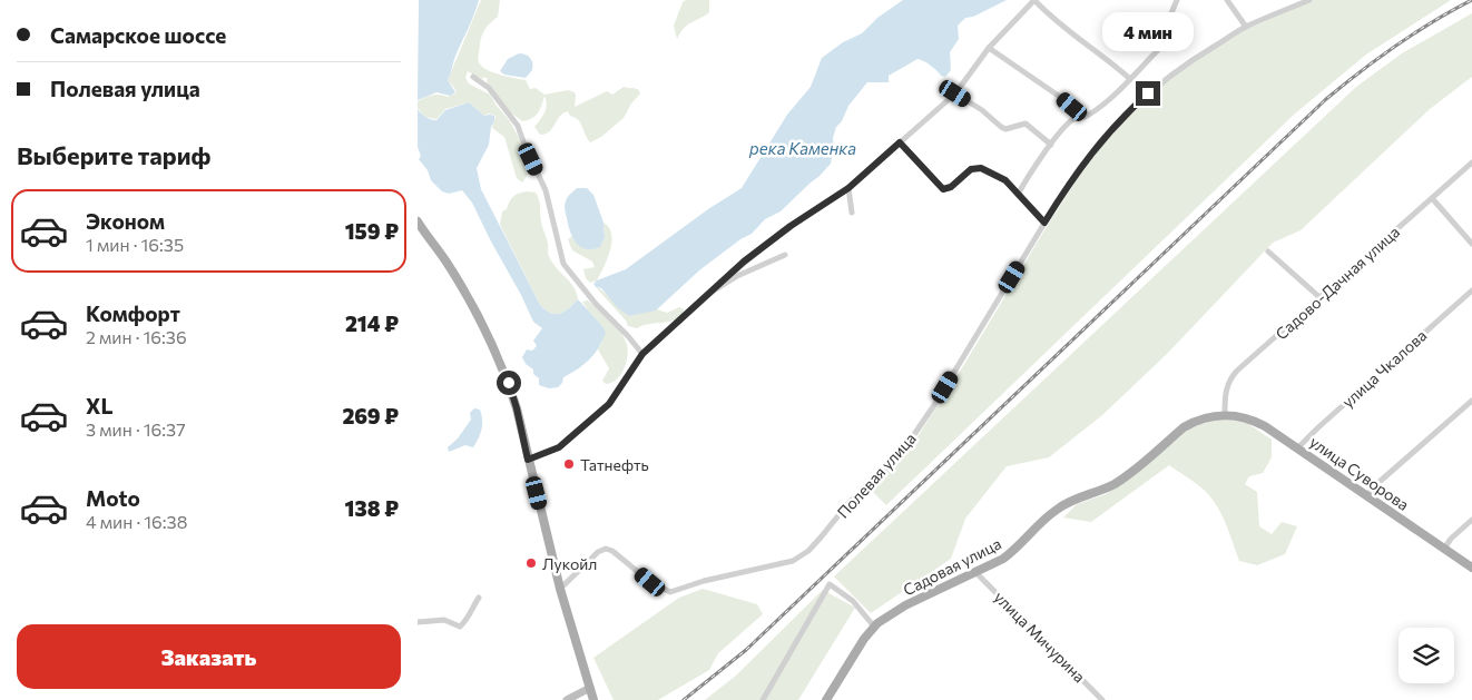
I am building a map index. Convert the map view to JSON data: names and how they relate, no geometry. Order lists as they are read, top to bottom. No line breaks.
{"streets":{"main road":["улица Суворова","Садовая улица"],"street":["Садово-Дачная улица","улица Чкалова","Полевая улица","улица Мичурина"]},"crossings":[["Садово-Дачная улица","улица Суворова"],["Садово-Дачная улица","Садовая улица"],["улица Чкалова","улица Суворова"],["улица Суворова","Садовая улица"],["Садовая улица","улица Мичурина"]],"water":["река Каменка"],"places":["Татнефть","Лукойл"],"page":{"banner":["Самарское шоссе","Полевая улица"],"bubble":"4 мин","heading":"Выберите тариф","list":[{"name":"Эконом","note":"1 мин · 16:35","value":"159 ₽"},{"name":"Комфорт","note":"2 мин · 16:36","value":"214 ₽"},{"name":"XL","note":"3 мин · 16:37","value":"269 ₽"},{"name":"Moto","note":"4 мин · 16:38","value":"138 ₽"}],"buttons":"Заказать"}}
